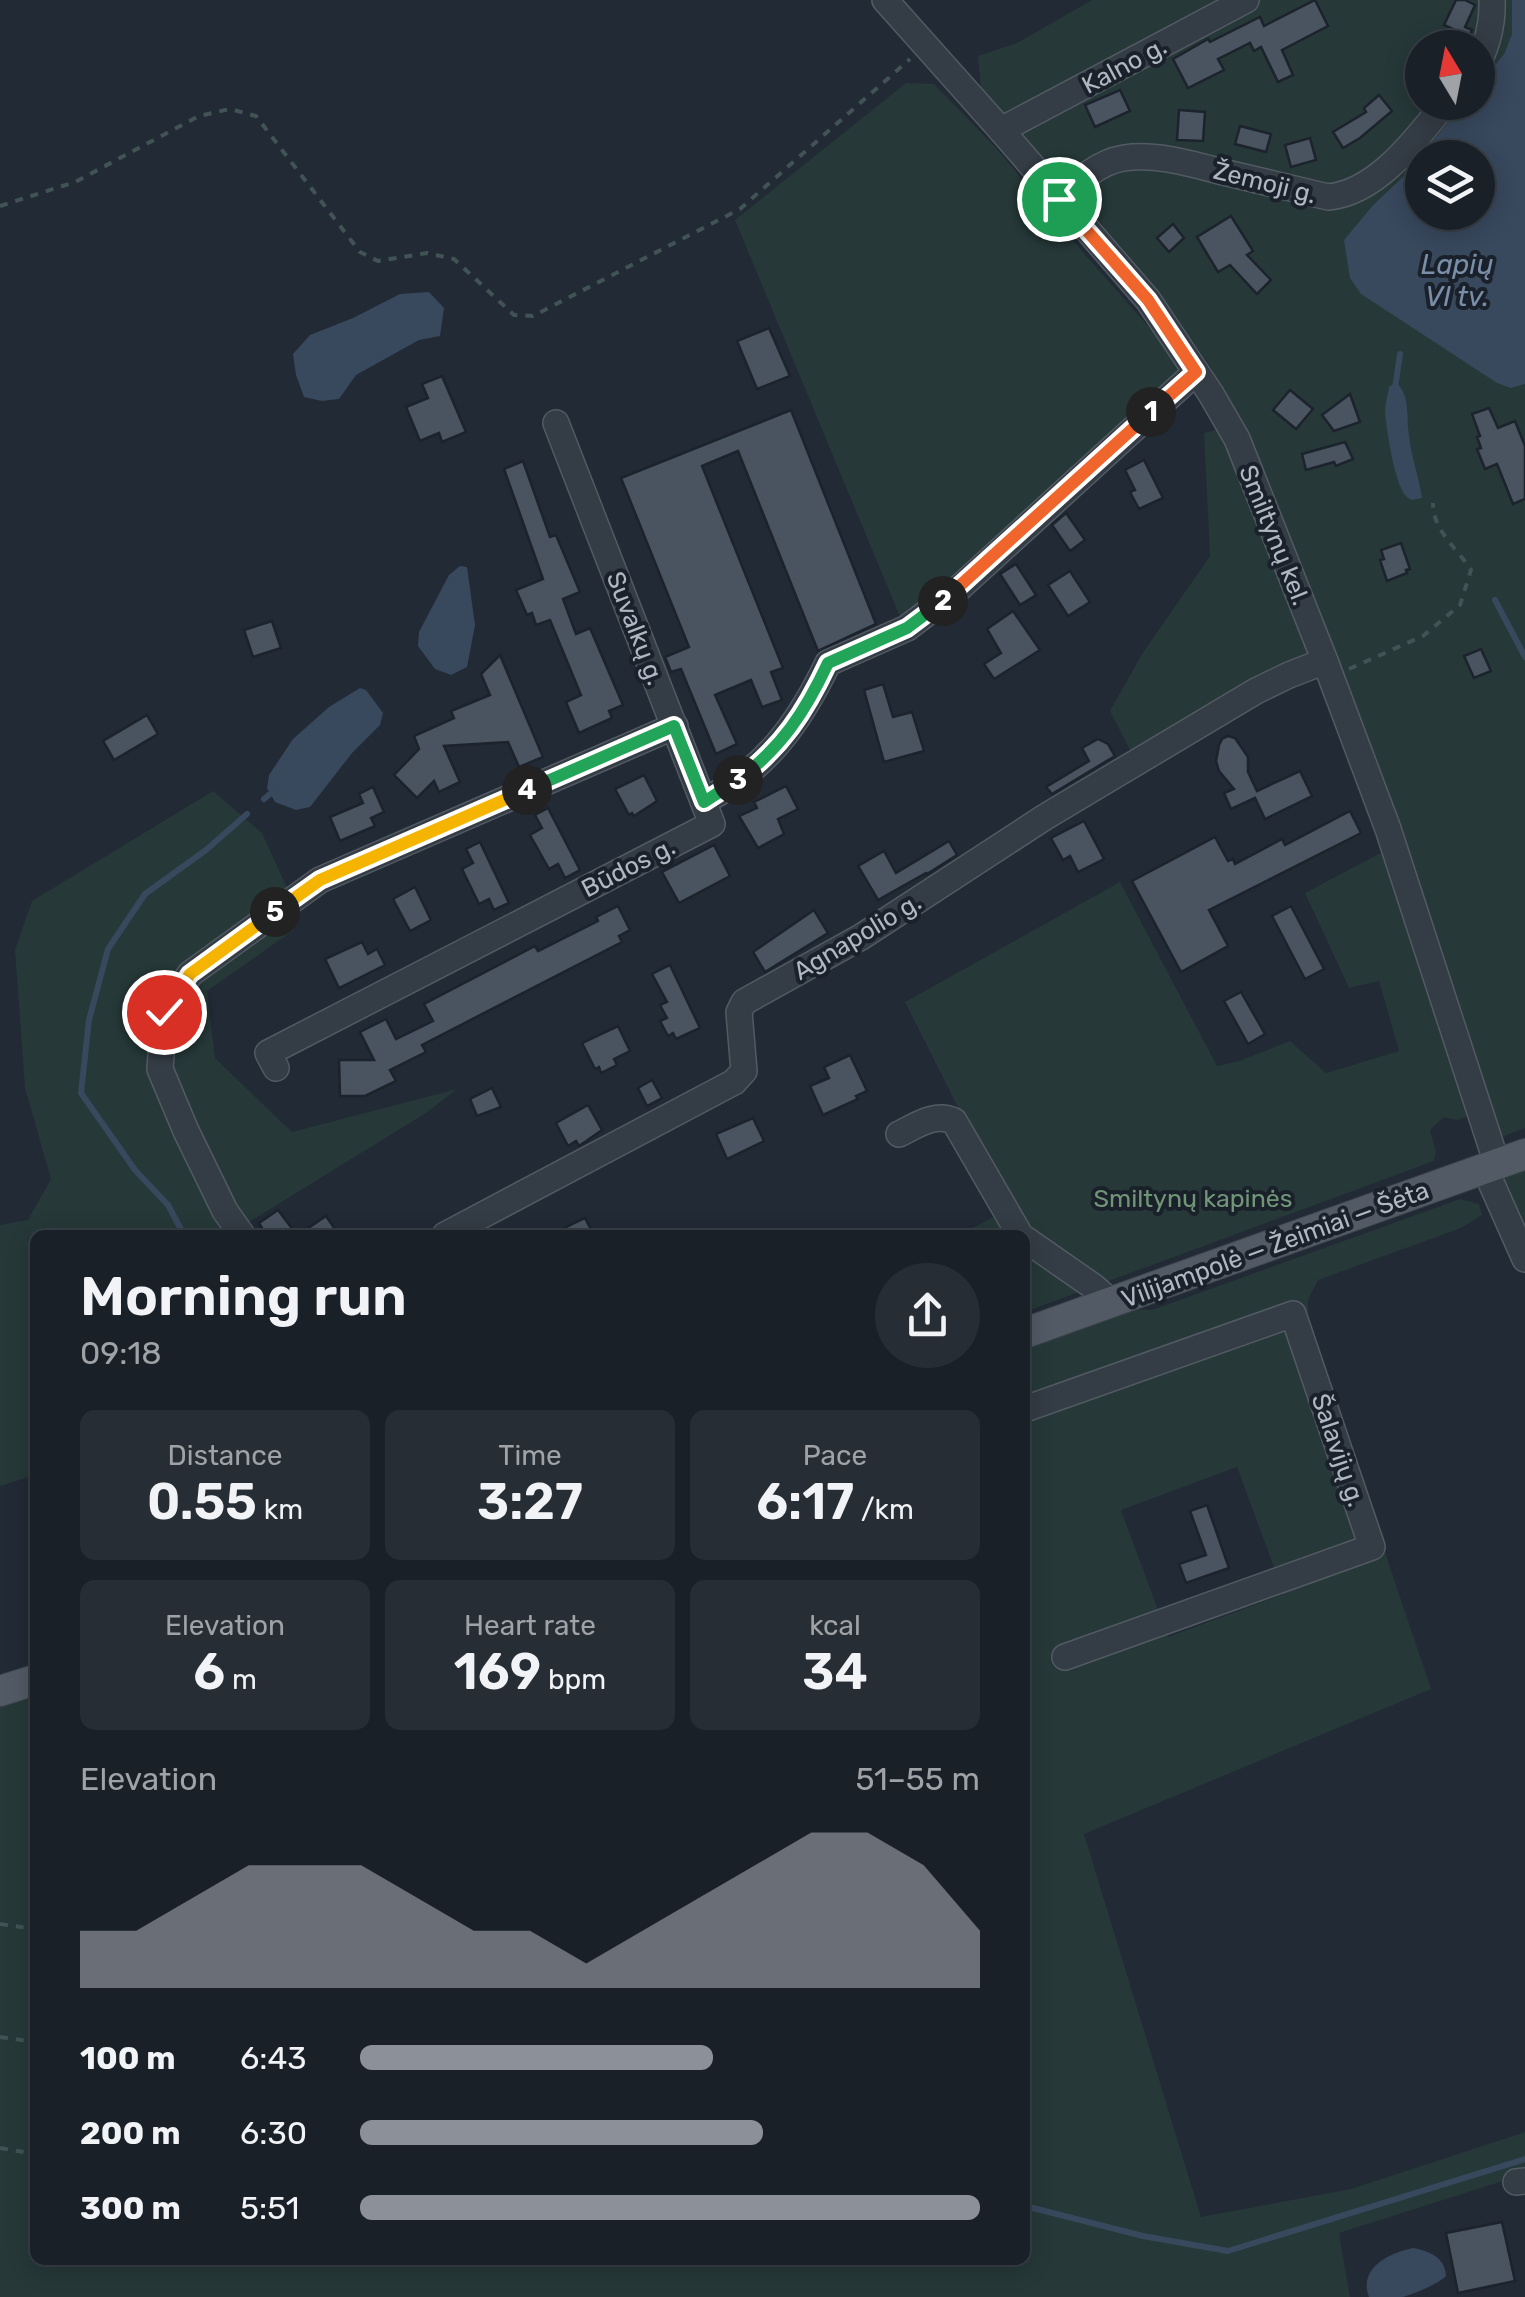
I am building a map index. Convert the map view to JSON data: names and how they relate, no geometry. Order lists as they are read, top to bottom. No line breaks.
{"streets":{"main road":["Vilijampolė — Žeimiai — Šėta"],"street":["Kalno g.","Žemoji g.","Smiltynų kel.","Suvalkų g.","Būdos g.","Agnapolio g.","Šalavijų g."]},"crossings":[["Kalno g.","Smiltynų kel."],["Žemoji g.","Smiltynų kel."],["Smiltynų kel.","Agnapolio g."],["Smiltynų kel.","Vilijampolė — Žeimiai — Šėta"],["Suvalkų g.","Būdos g."]],"water":["Lapių VI tv."],"parks":["Smiltynų kapinės"],"north":"top","page":{"pins":["1","2","3","4","5"],"heading":["Morning run","09:18"],"stats":[["Distance","0.55 km"],["Time","3:27"],["Pace","6:17 /km"],["Elevation","6 m"],["Heart rate","169 bpm"],["kcal","34"]],"chart":["Elevation","51–55 m"],"list":[{"name":"100 m","note":"6:43"},{"name":"200 m","note":"6:30"},{"name":"300 m","note":"5:51"}]}}
